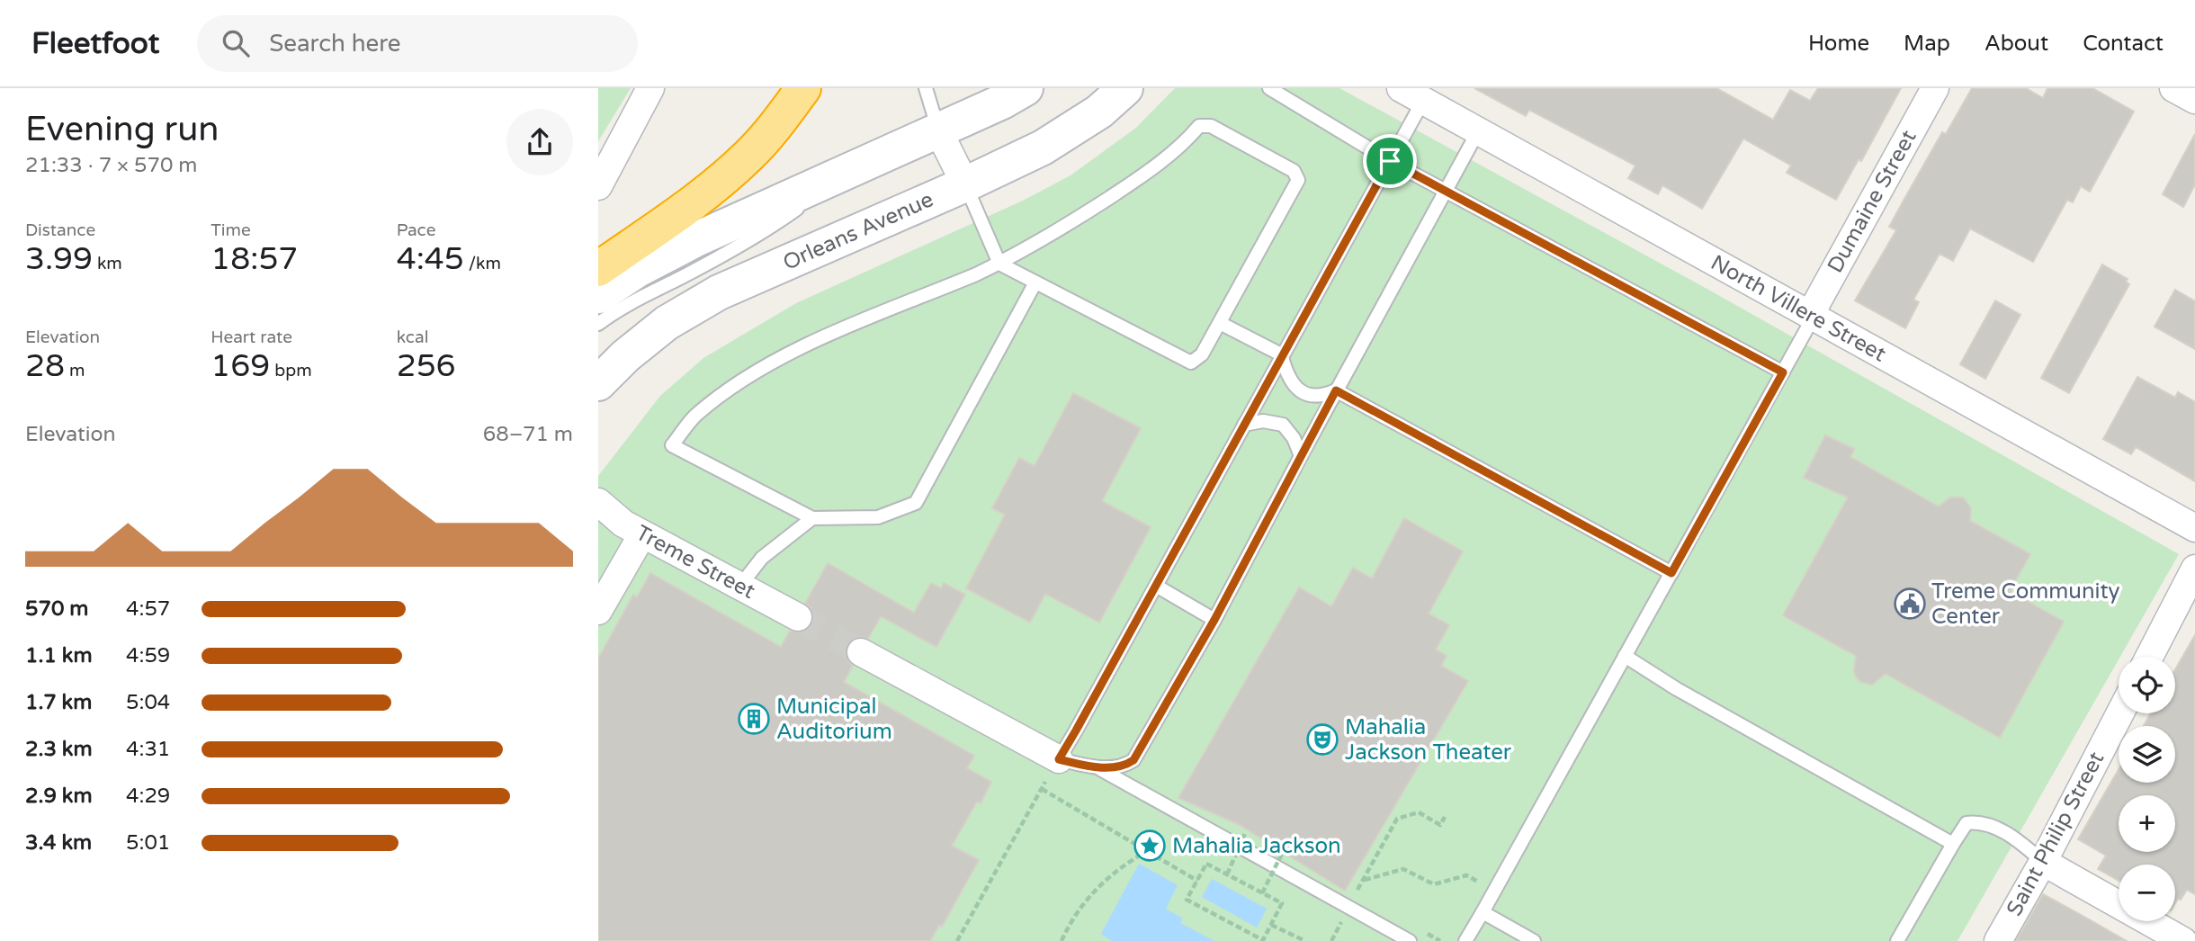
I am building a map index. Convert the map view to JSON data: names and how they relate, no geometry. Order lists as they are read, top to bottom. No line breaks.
{"streets":{"street":["Dumaine Street","Orleans Avenue","North Villere Street","Treme Street","Saint Philip Street"]},"crossings":[["Dumaine Street","North Villere Street"]],"places":{"public building":["Treme Community Center"],"building":["Municipal Auditorium"],"theatre":["Mahalia Jackson Theater"],"place":["Mahalia Jackson"]},"page":{"header":"Fleetfoot","search":"Search here","nav":["Home","Map","About","Contact"],"heading":["Evening run","21:33 · 7 × 570 m"],"stats":[["Distance","3.99 km"],["Time","18:57"],["Pace","4:45 /km"],["Elevation","28 m"],["Heart rate","169 bpm"],["kcal","256"]],"chart":["Elevation","68–71 m"],"list":[{"name":"570 m","note":"4:57"},{"name":"1.1 km","note":"4:59"},{"name":"1.7 km","note":"5:04"},{"name":"2.3 km","note":"4:31"},{"name":"2.9 km","note":"4:29"},{"name":"3.4 km","note":"5:01"}],"map_buttons":["+","−"]}}
